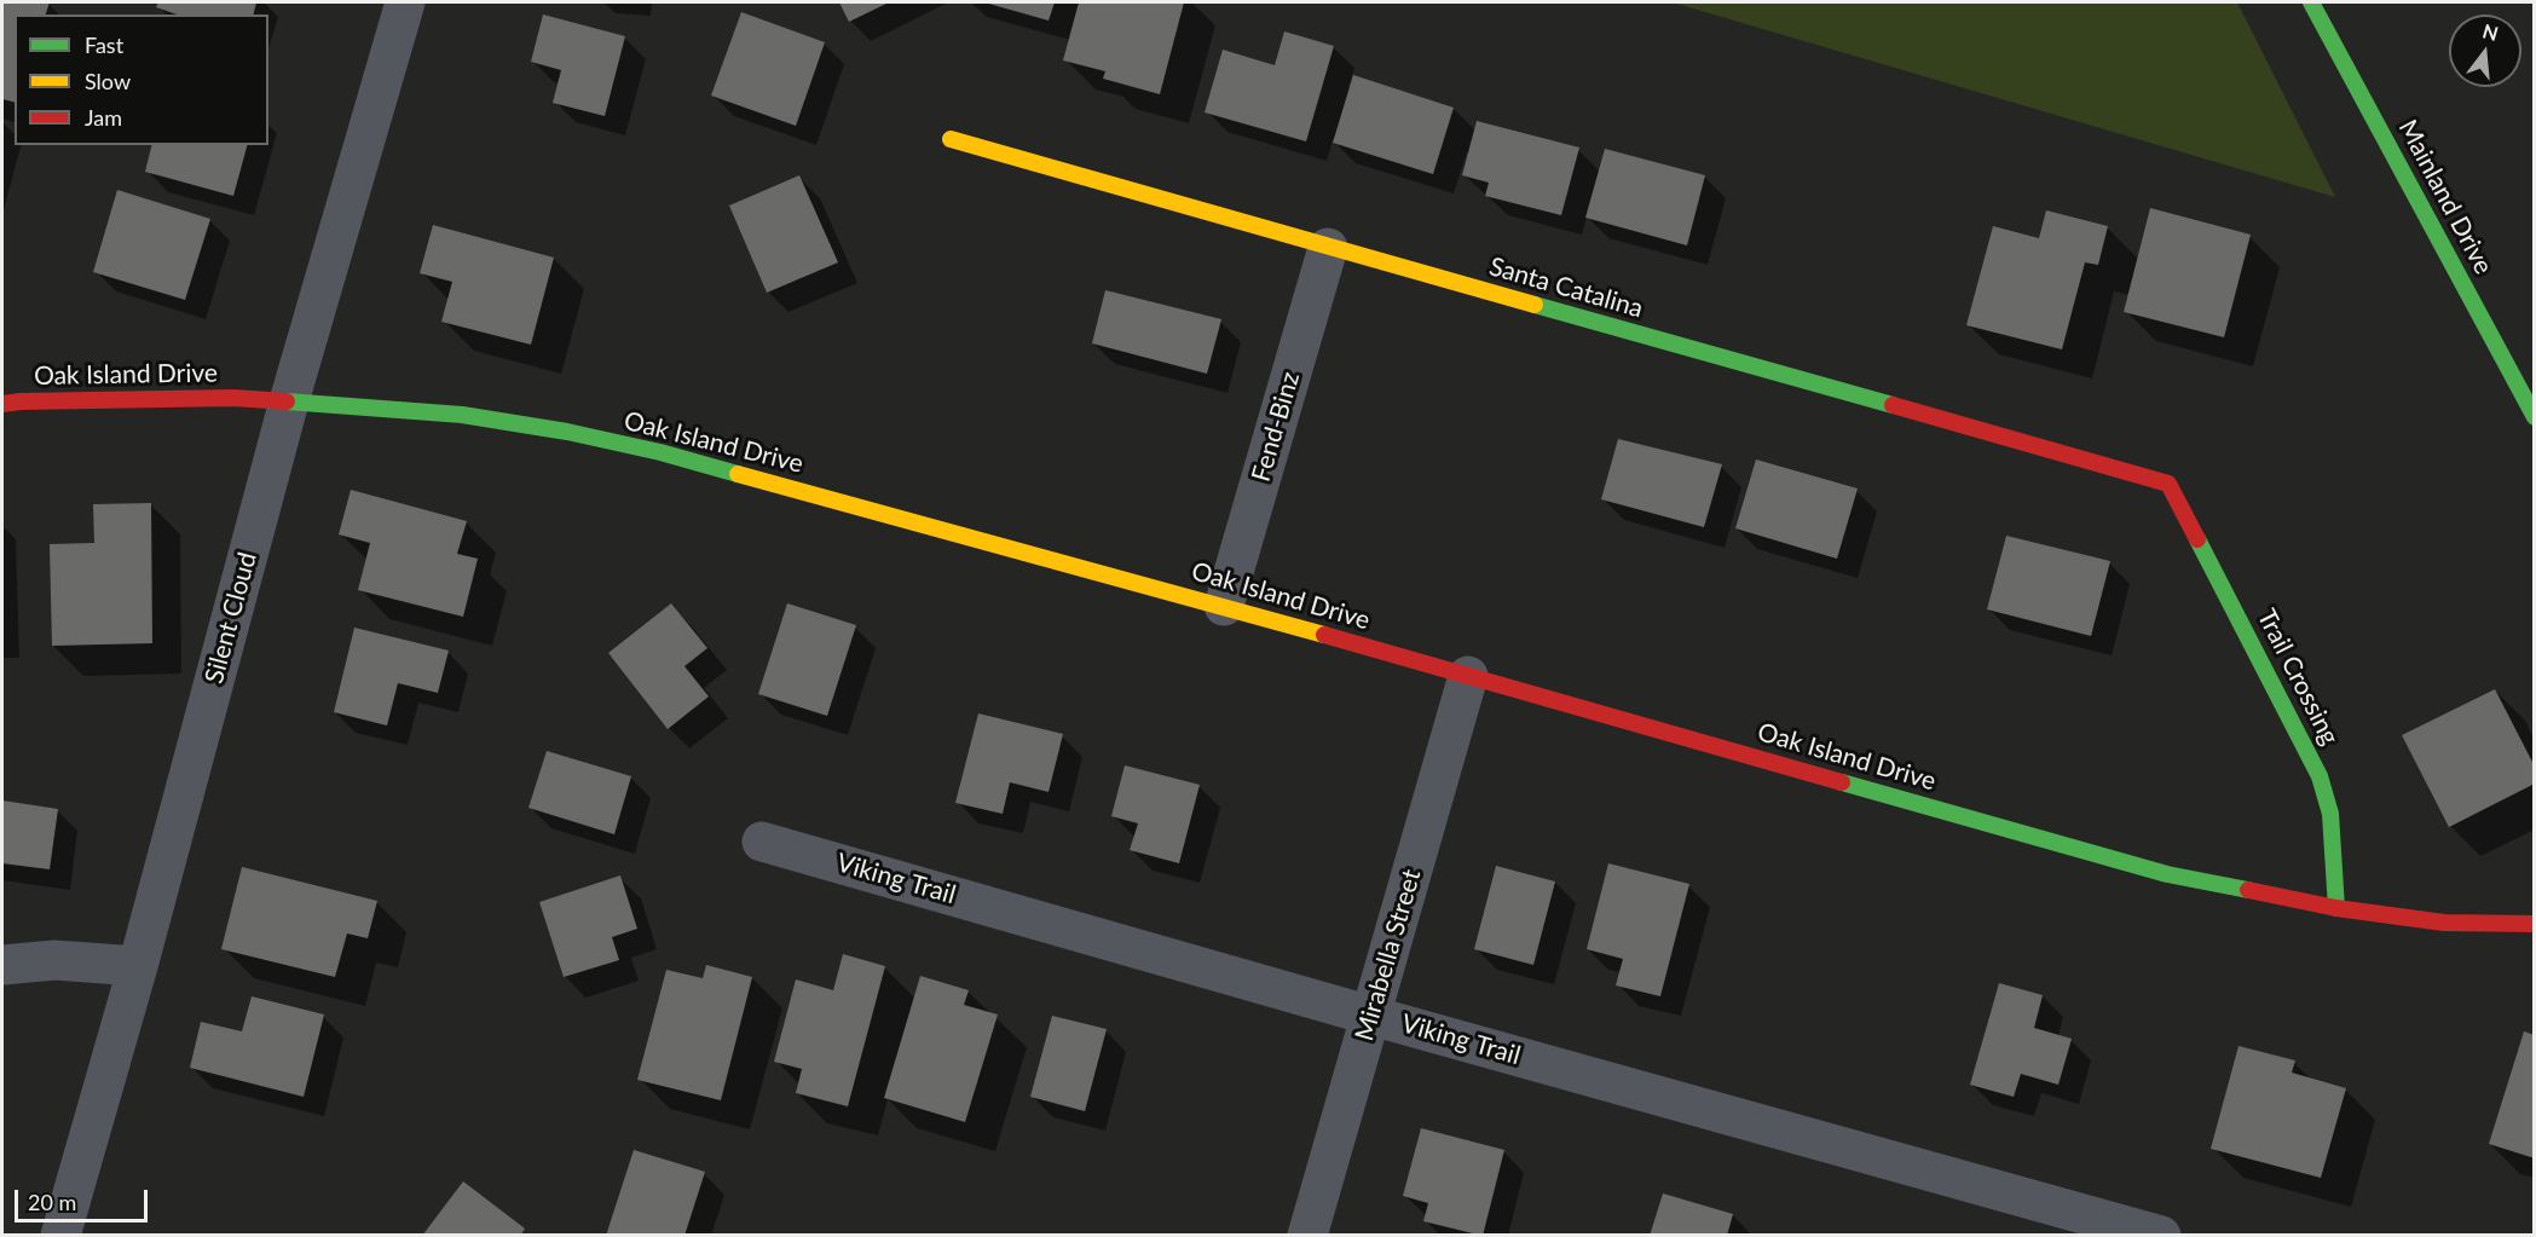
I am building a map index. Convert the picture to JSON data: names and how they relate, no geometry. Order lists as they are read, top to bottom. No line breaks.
{"streets":{"street":["Mainland Drive","Santa Catalina","Oak Island Drive","Fend-Binz","Silent Cloud","Trail Crossing","Viking Trail","Mirabella Street"]},"crossings":[["Santa Catalina","Fend-Binz"],["Santa Catalina","Trail Crossing"],["Oak Island Drive","Fend-Binz"],["Oak Island Drive","Silent Cloud"],["Oak Island Drive","Trail Crossing"],["Oak Island Drive","Mirabella Street"],["Viking Trail","Mirabella Street"]],"legend":["Fast","Slow","Jam"],"scale_bar":"20 m","north":"top"}
